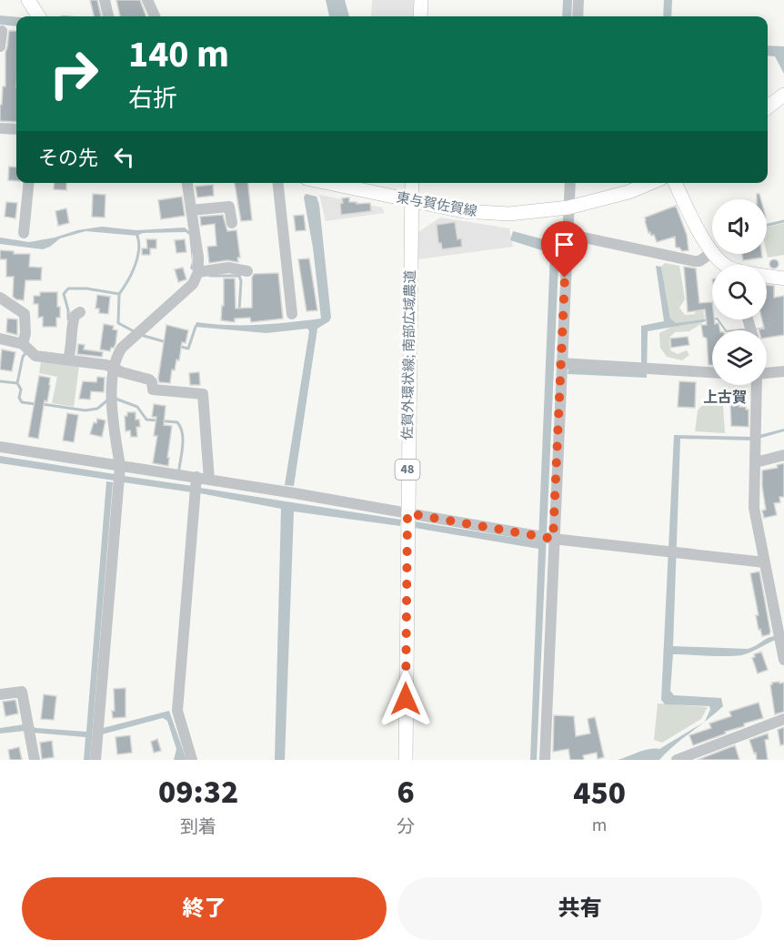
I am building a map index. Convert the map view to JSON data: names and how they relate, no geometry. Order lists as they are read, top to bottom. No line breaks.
{"streets":{"main road":["東与賀佐賀線","佐賀外環状線; 南部広域農道","48"]},"crossings":[["東与賀佐賀線","佐賀外環状線; 南部広域農道"]],"districts":["上古賀"],"page":{"turn":["140 m","右折"],"then":"その先","eta":["09:32","到着","6","分","450","m"],"buttons":["終了","共有"]}}
